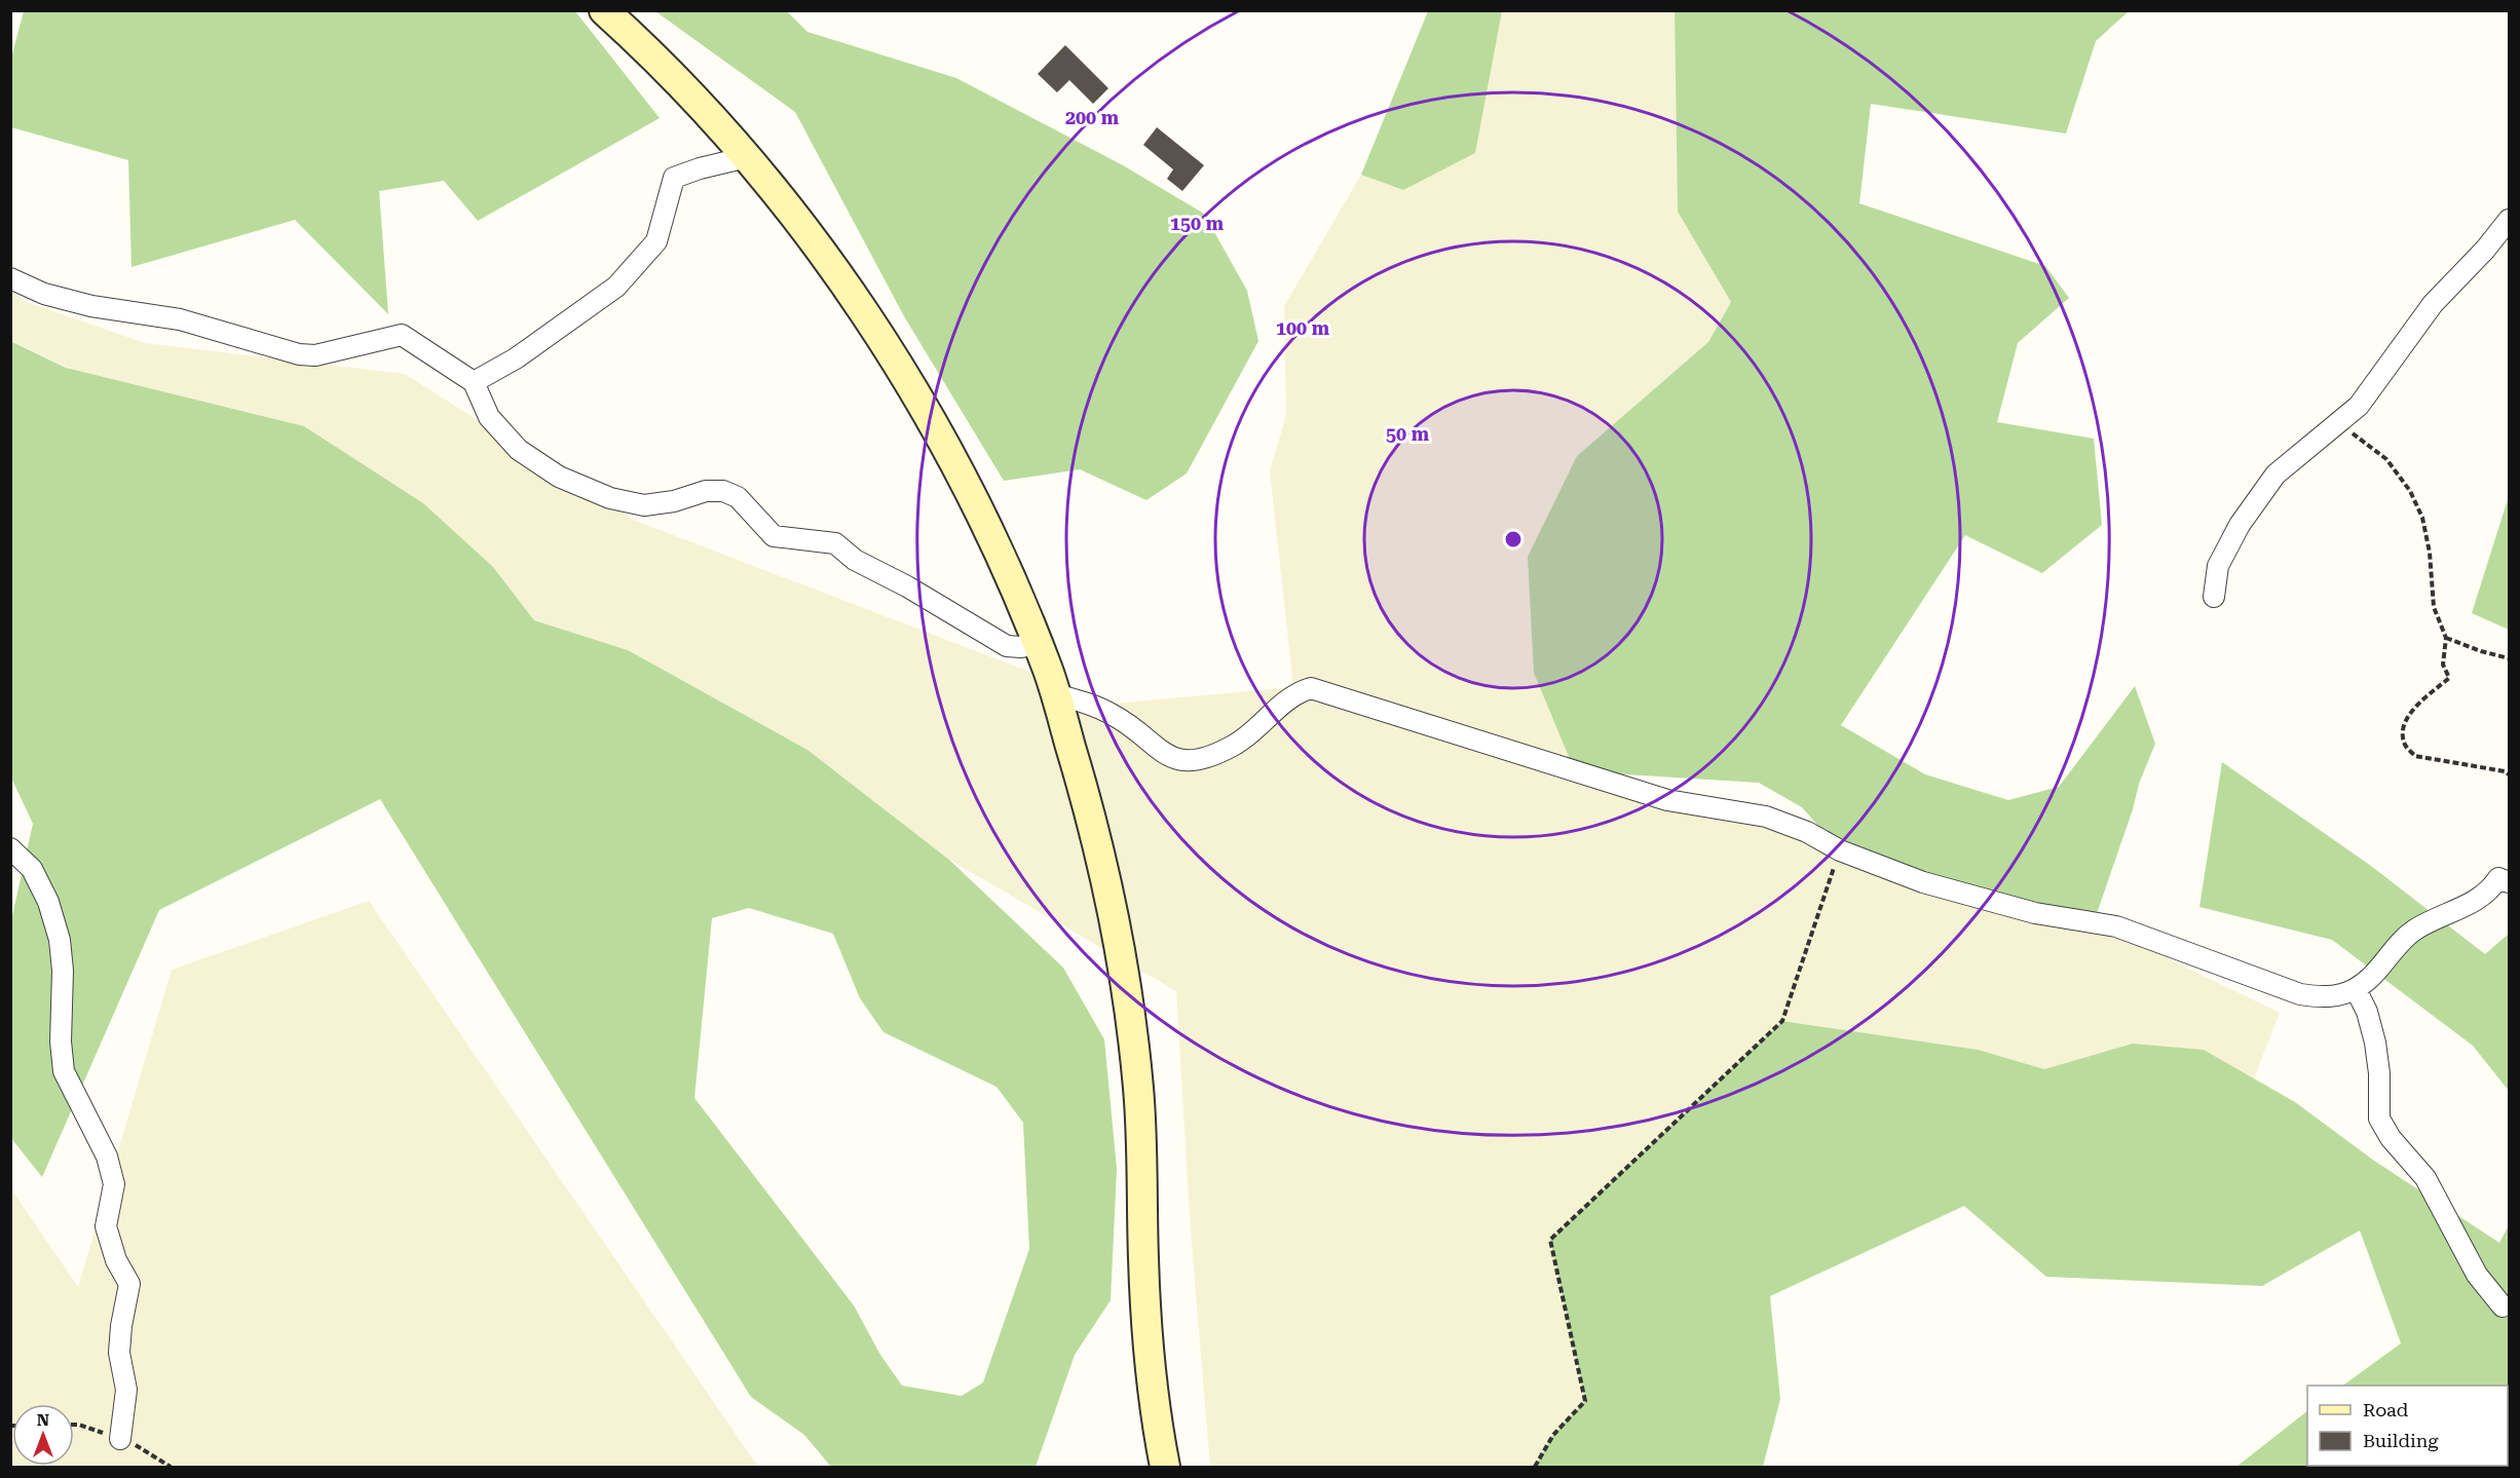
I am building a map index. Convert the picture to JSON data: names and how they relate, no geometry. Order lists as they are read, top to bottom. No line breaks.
{"legend":["Road","Building"],"north":"top","rings":["200 m","150 m","100 m","50 m"]}
